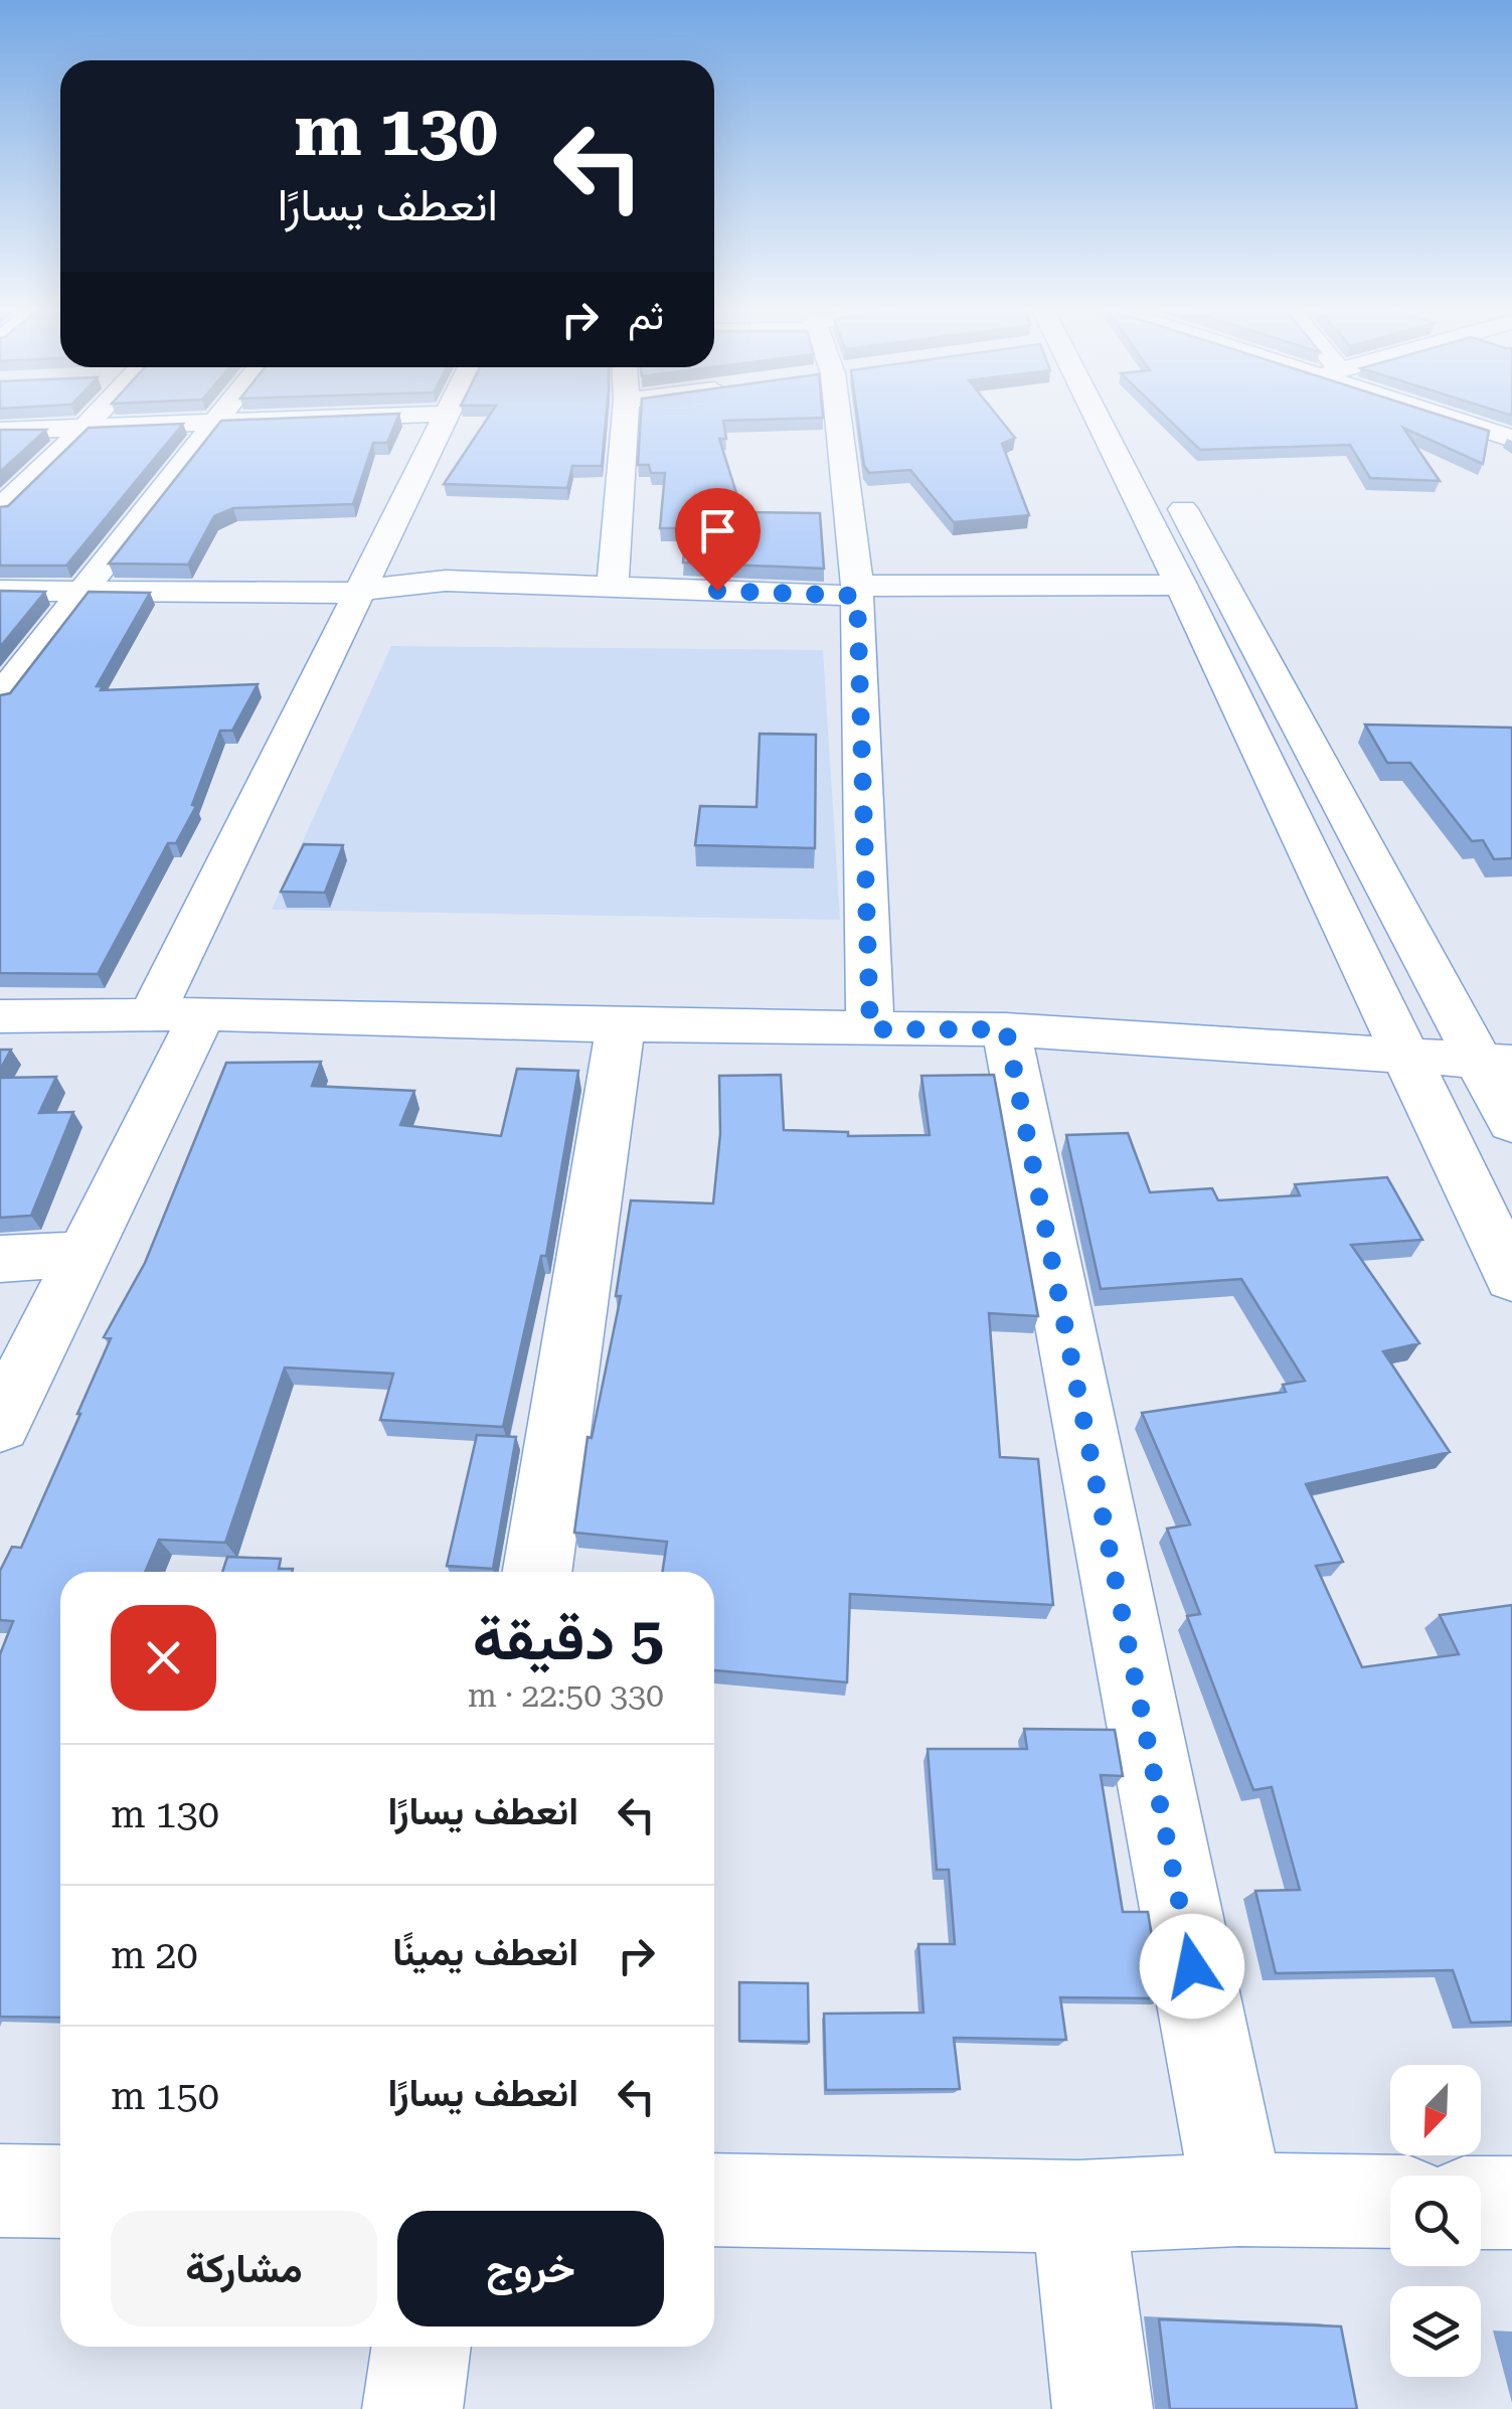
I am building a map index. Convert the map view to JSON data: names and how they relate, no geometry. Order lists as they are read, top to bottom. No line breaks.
{"north":"bottom left","page":{"turn":["130 m","انعطف يسارًا"],"then":"ثم","heading":["5 دقيقة","330 m · 22:50"],"list":[{"name":"انعطف يسارًا","value":"130 m"},{"name":"انعطف يمينًا","value":"20 m"},{"name":"انعطف يسارًا","value":"150 m"}],"buttons":["خروج","مشاركة"]}}
